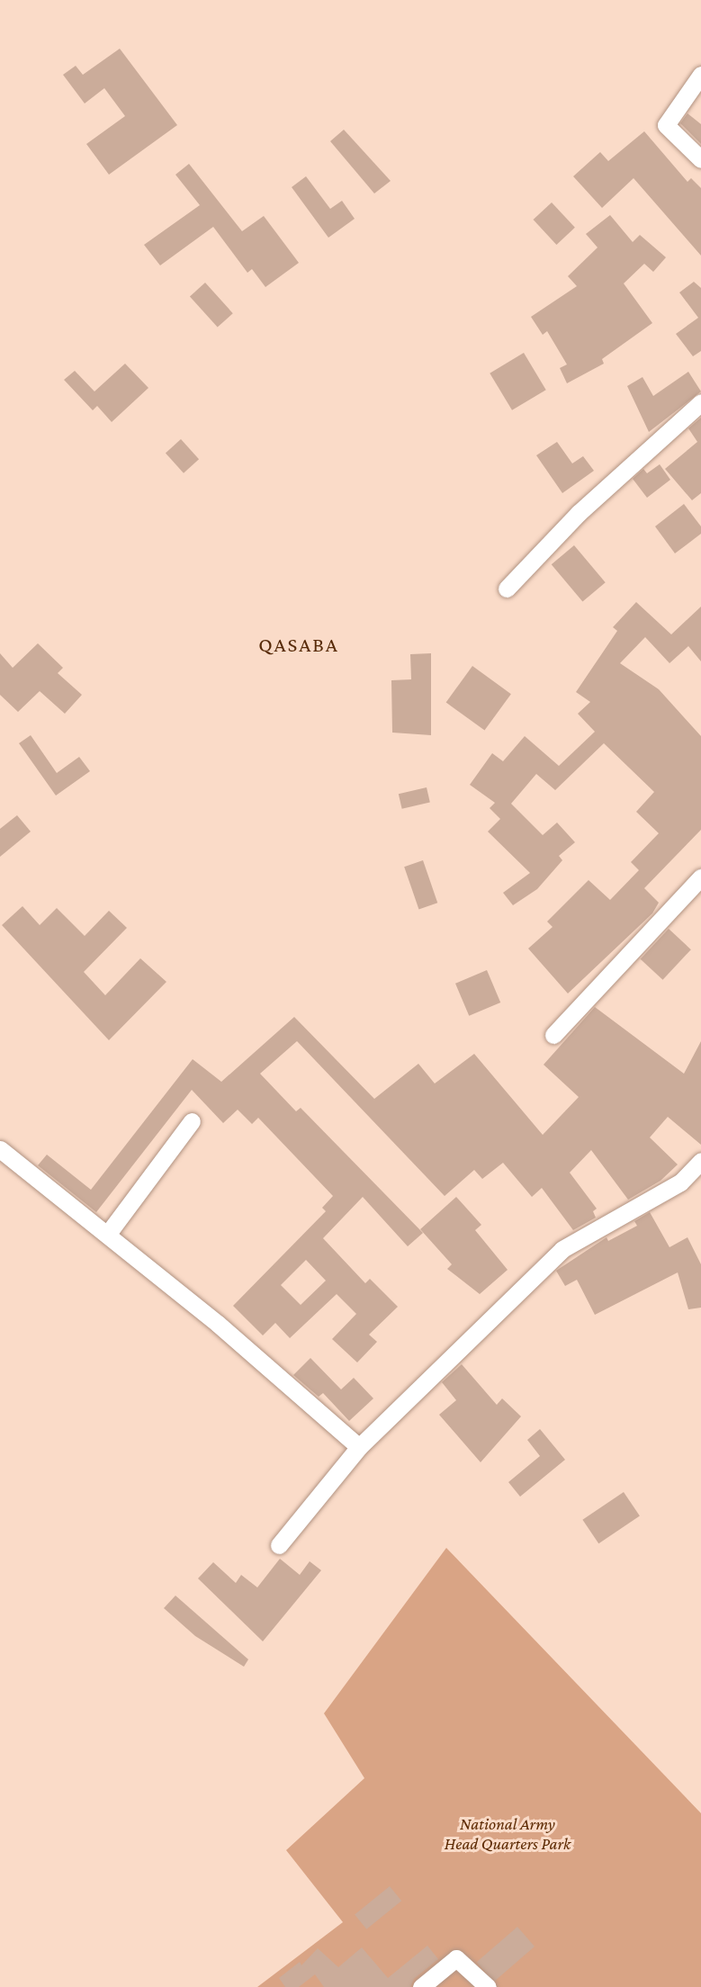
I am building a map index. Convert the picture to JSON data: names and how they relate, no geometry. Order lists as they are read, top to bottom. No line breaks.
{"districts":["QASABA"],"parks":["National Army Head Quarters Park"]}
